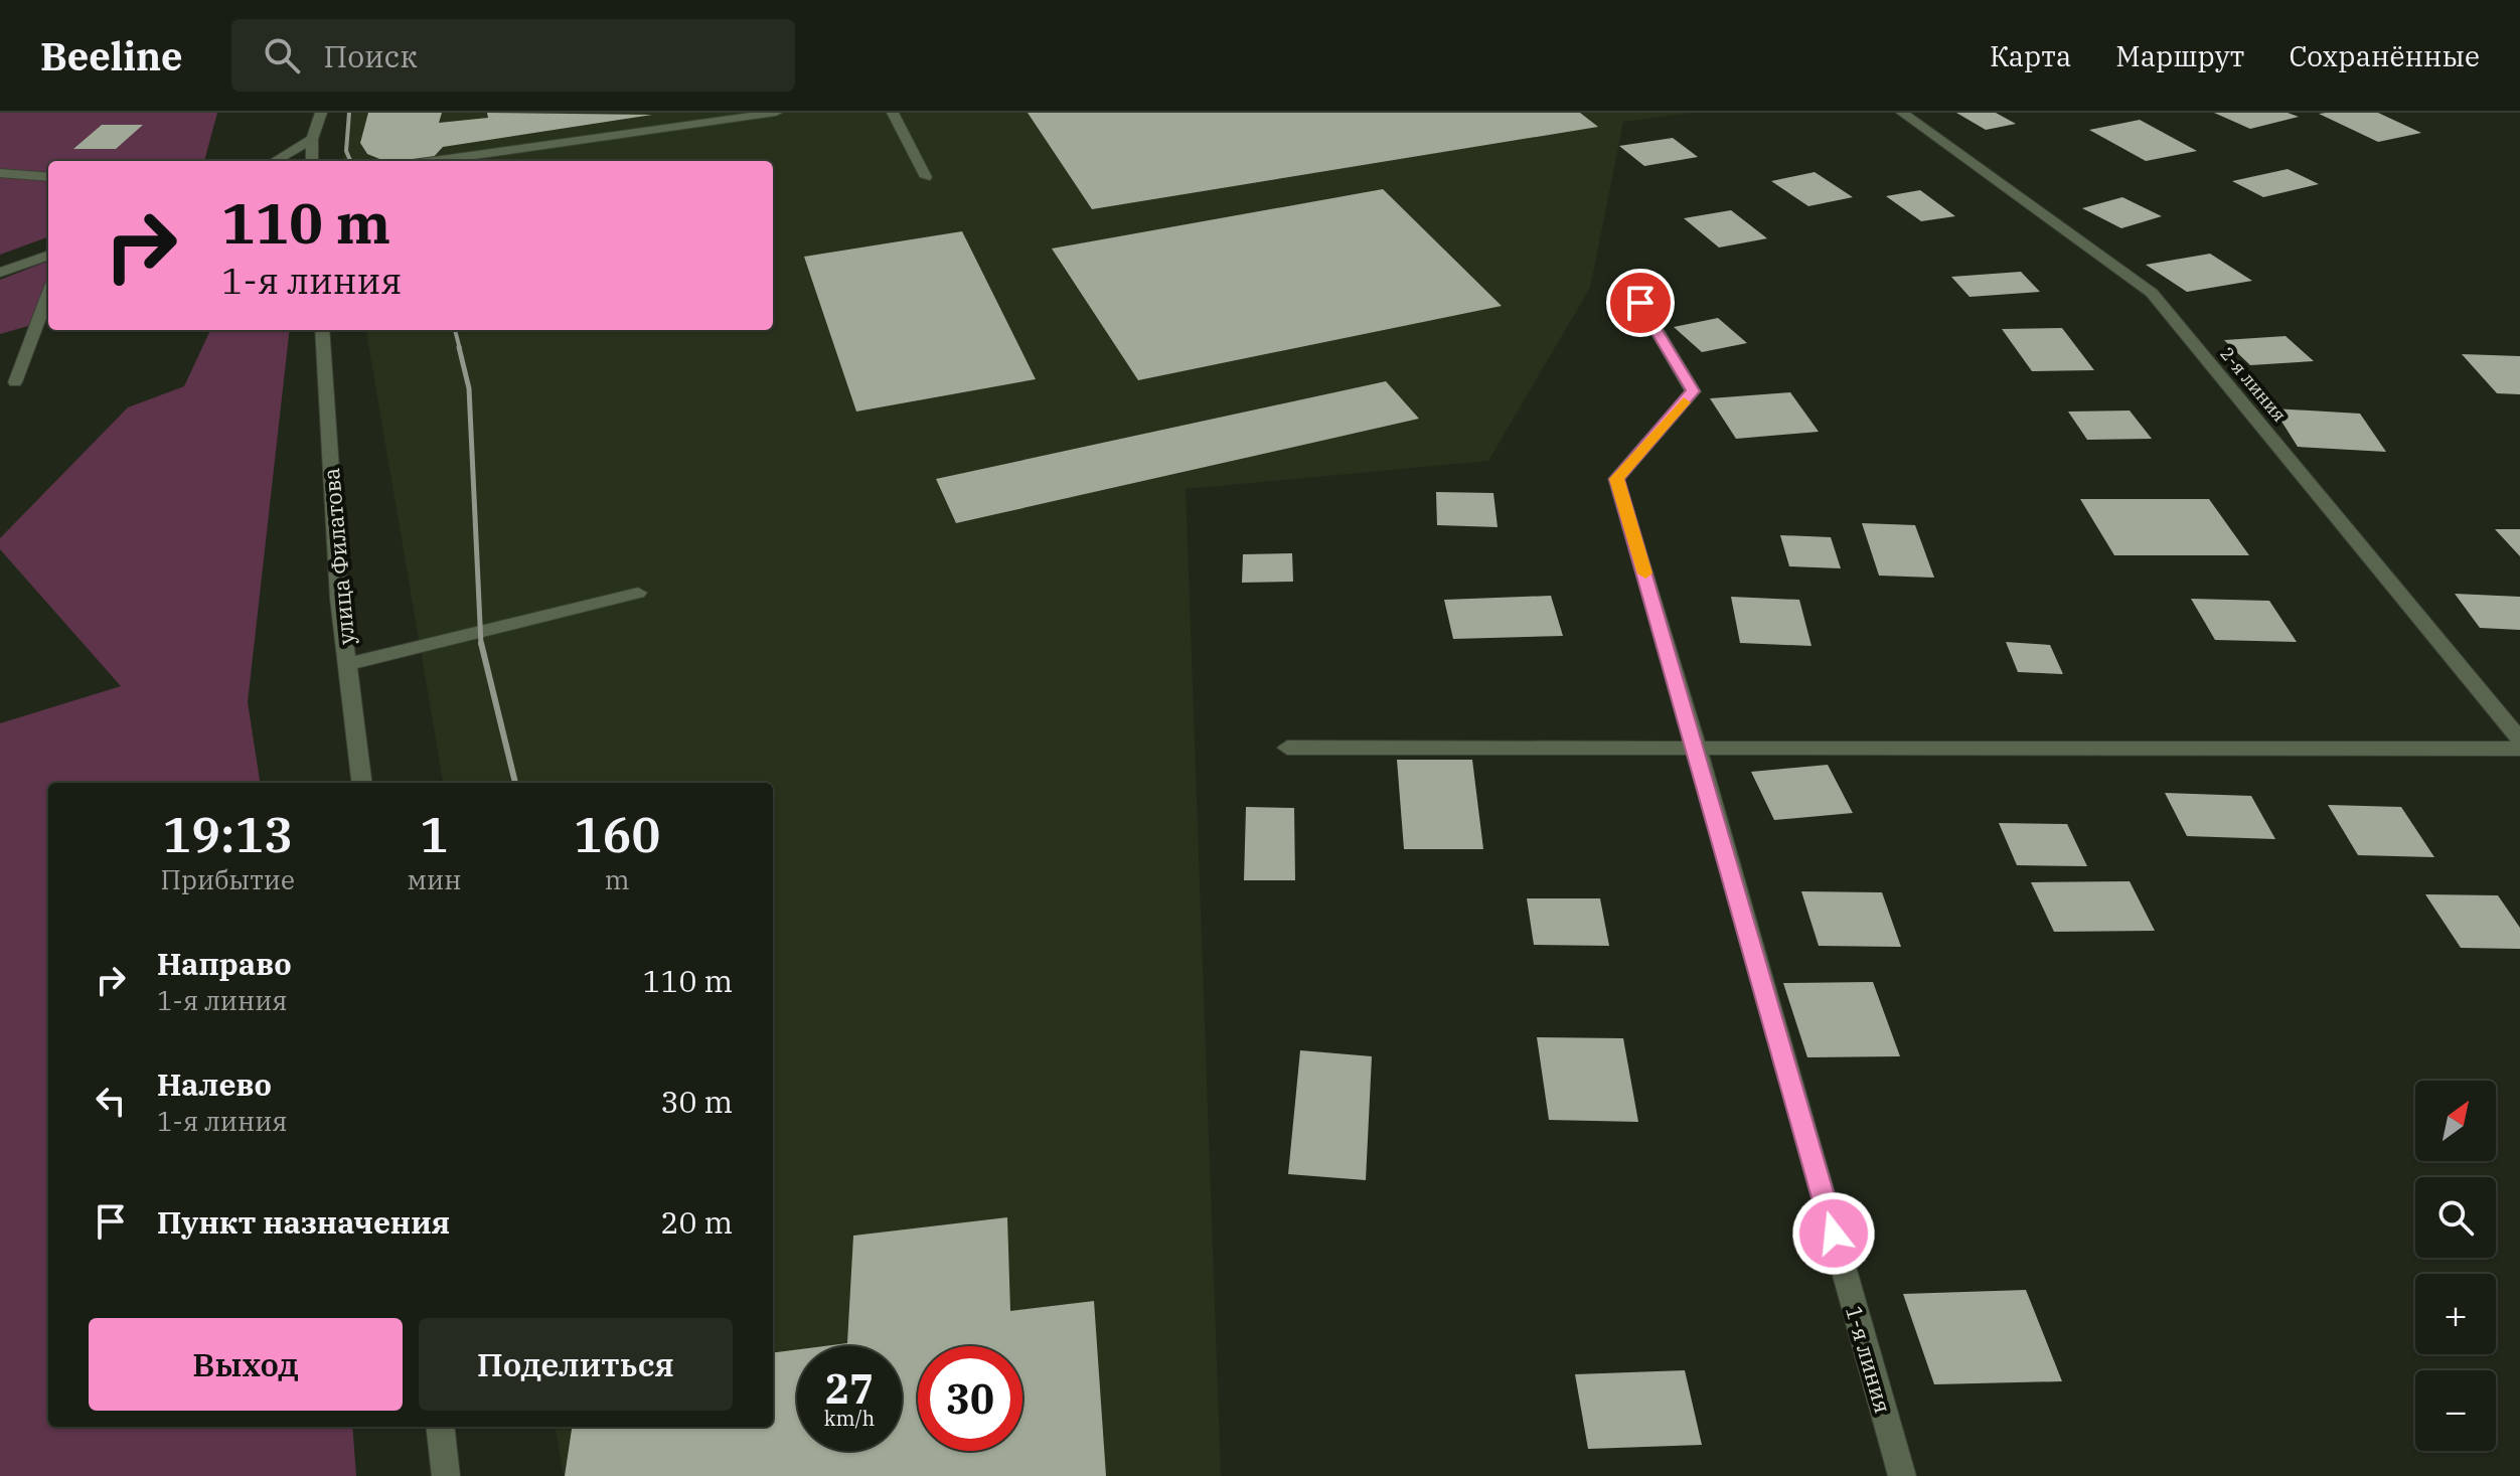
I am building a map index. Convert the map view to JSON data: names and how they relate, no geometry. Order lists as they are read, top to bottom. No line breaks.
{"streets":{"street":["2-я линия","улица Филатова","1-я линия"]},"north":"top right","page":{"header":"Beeline","search":"Поиск","nav":["Карта","Маршрут","Сохранённые"],"turn":["110 m","1-я линия"],"eta":["19:13","Прибытие","1","мин","160","m"],"list":[{"name":"Направо","note":"1-я линия","value":"110 m"},{"name":"Налево","note":"1-я линия","value":"30 m"},{"name":"Пункт назначения","value":"20 m"}],"map_buttons":["+","−"],"buttons":["Выход","Поделиться"],"speed":"27 km/h","limit":"30"}}
